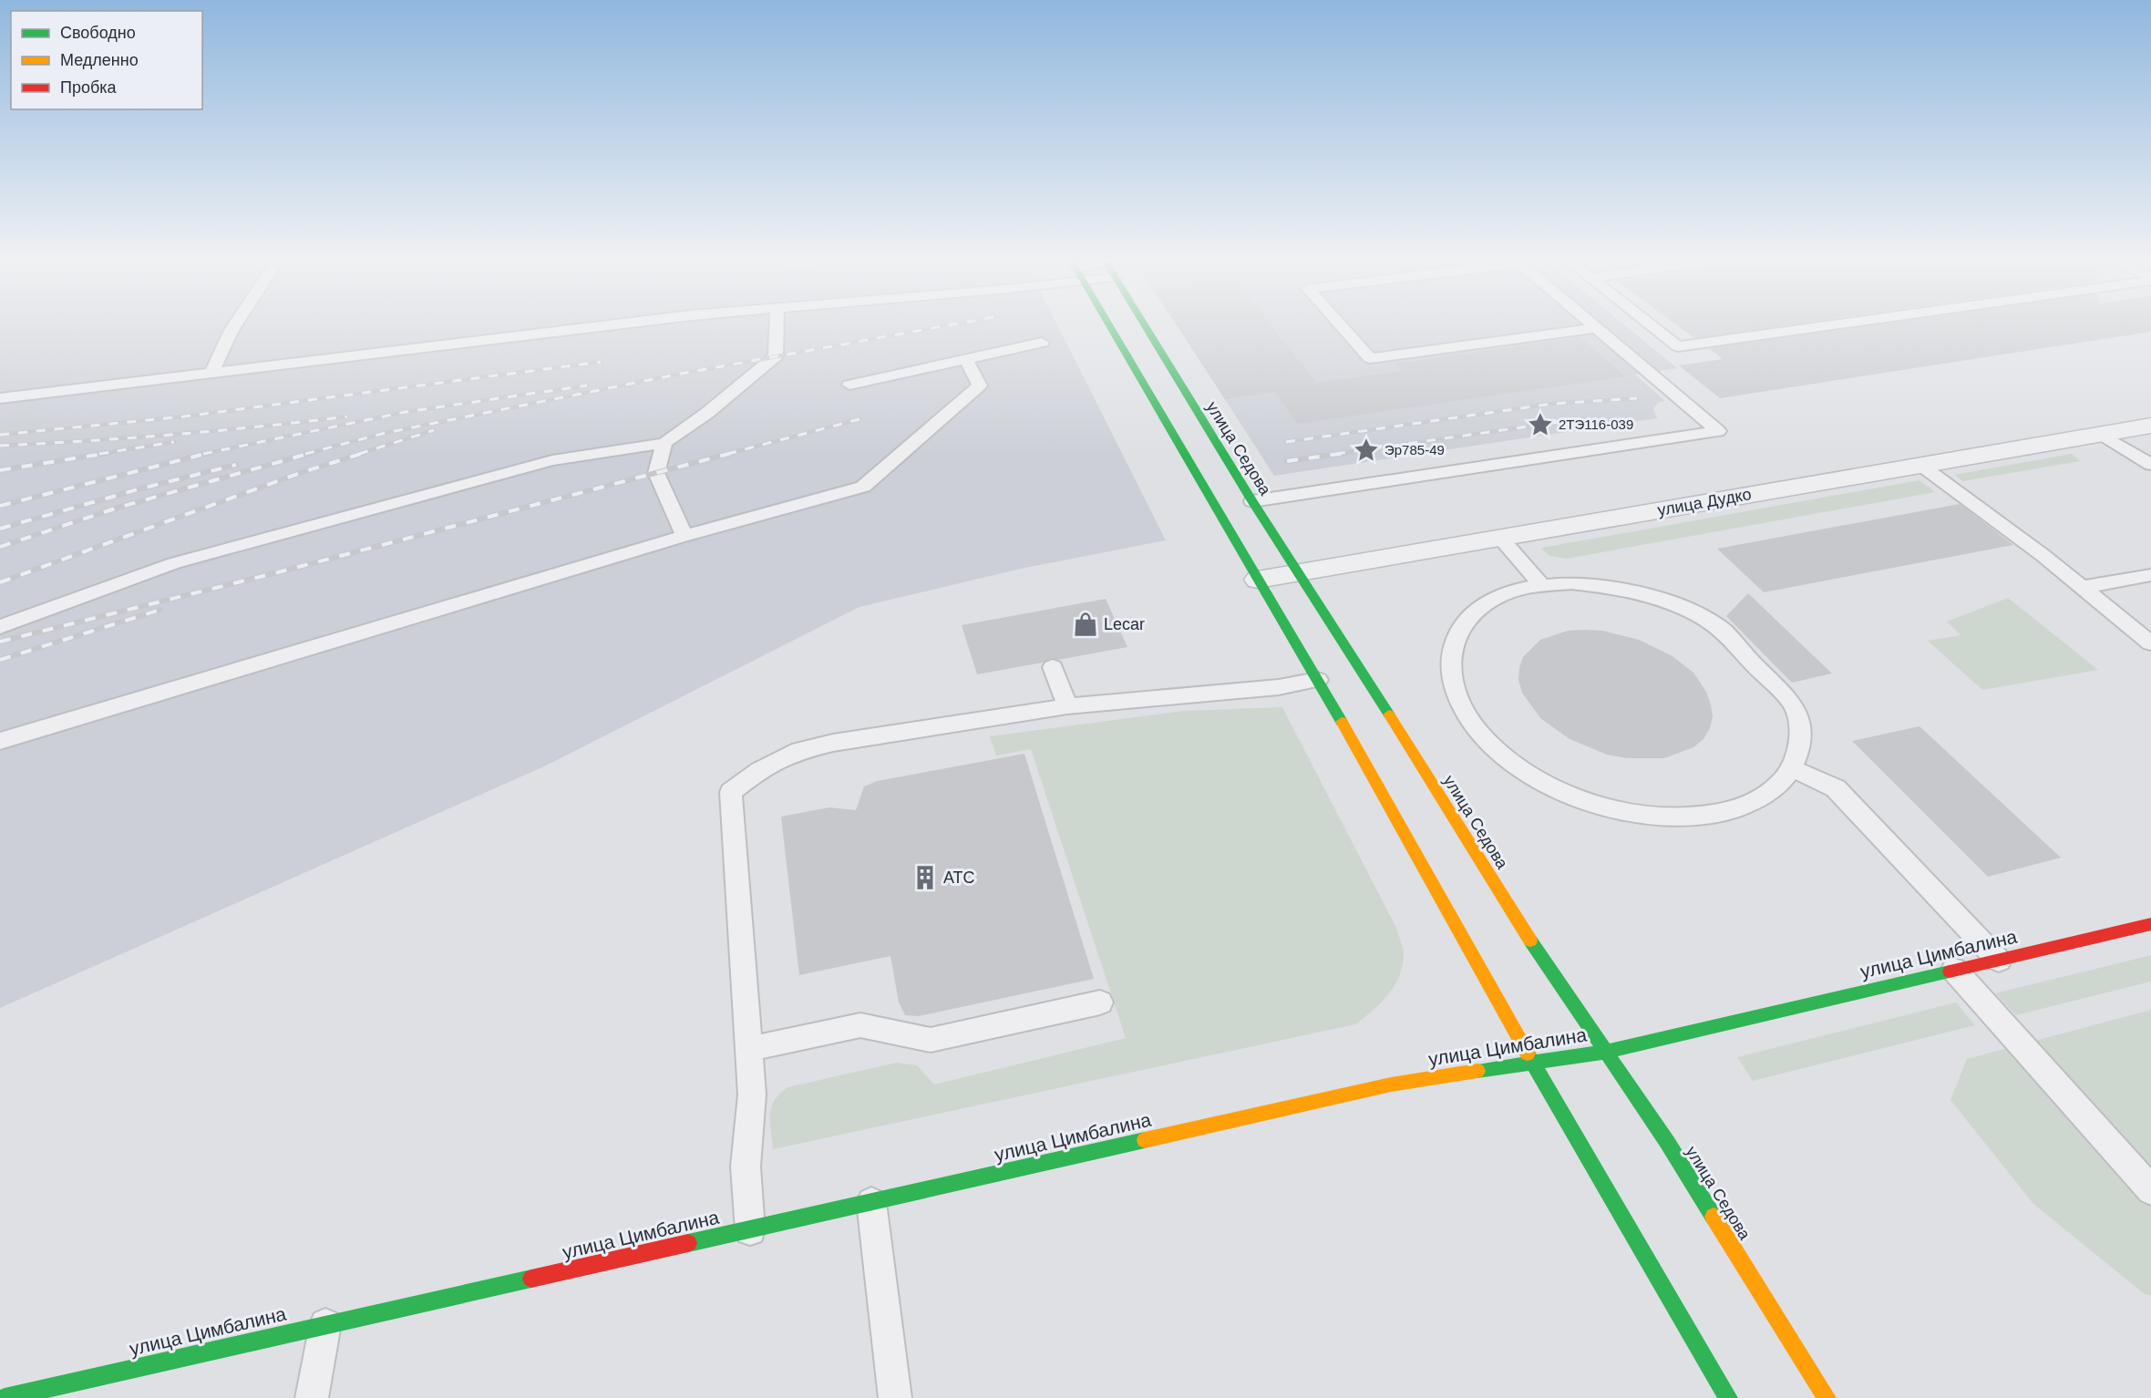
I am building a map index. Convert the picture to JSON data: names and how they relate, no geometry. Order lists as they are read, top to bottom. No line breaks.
{"streets":{"main road":["улица Седова","улица Цимбалина"],"street":["улица Дудко"]},"crossings":[["улица Седова","улица Дудко"],["улица Седова","улица Цимбалина"]],"places":{"place":["2ТЭ116-039","Эр785-49"],"shop":["Lecar"],"building":["АТС"]},"legend":["Свободно","Медленно","Пробка"]}
